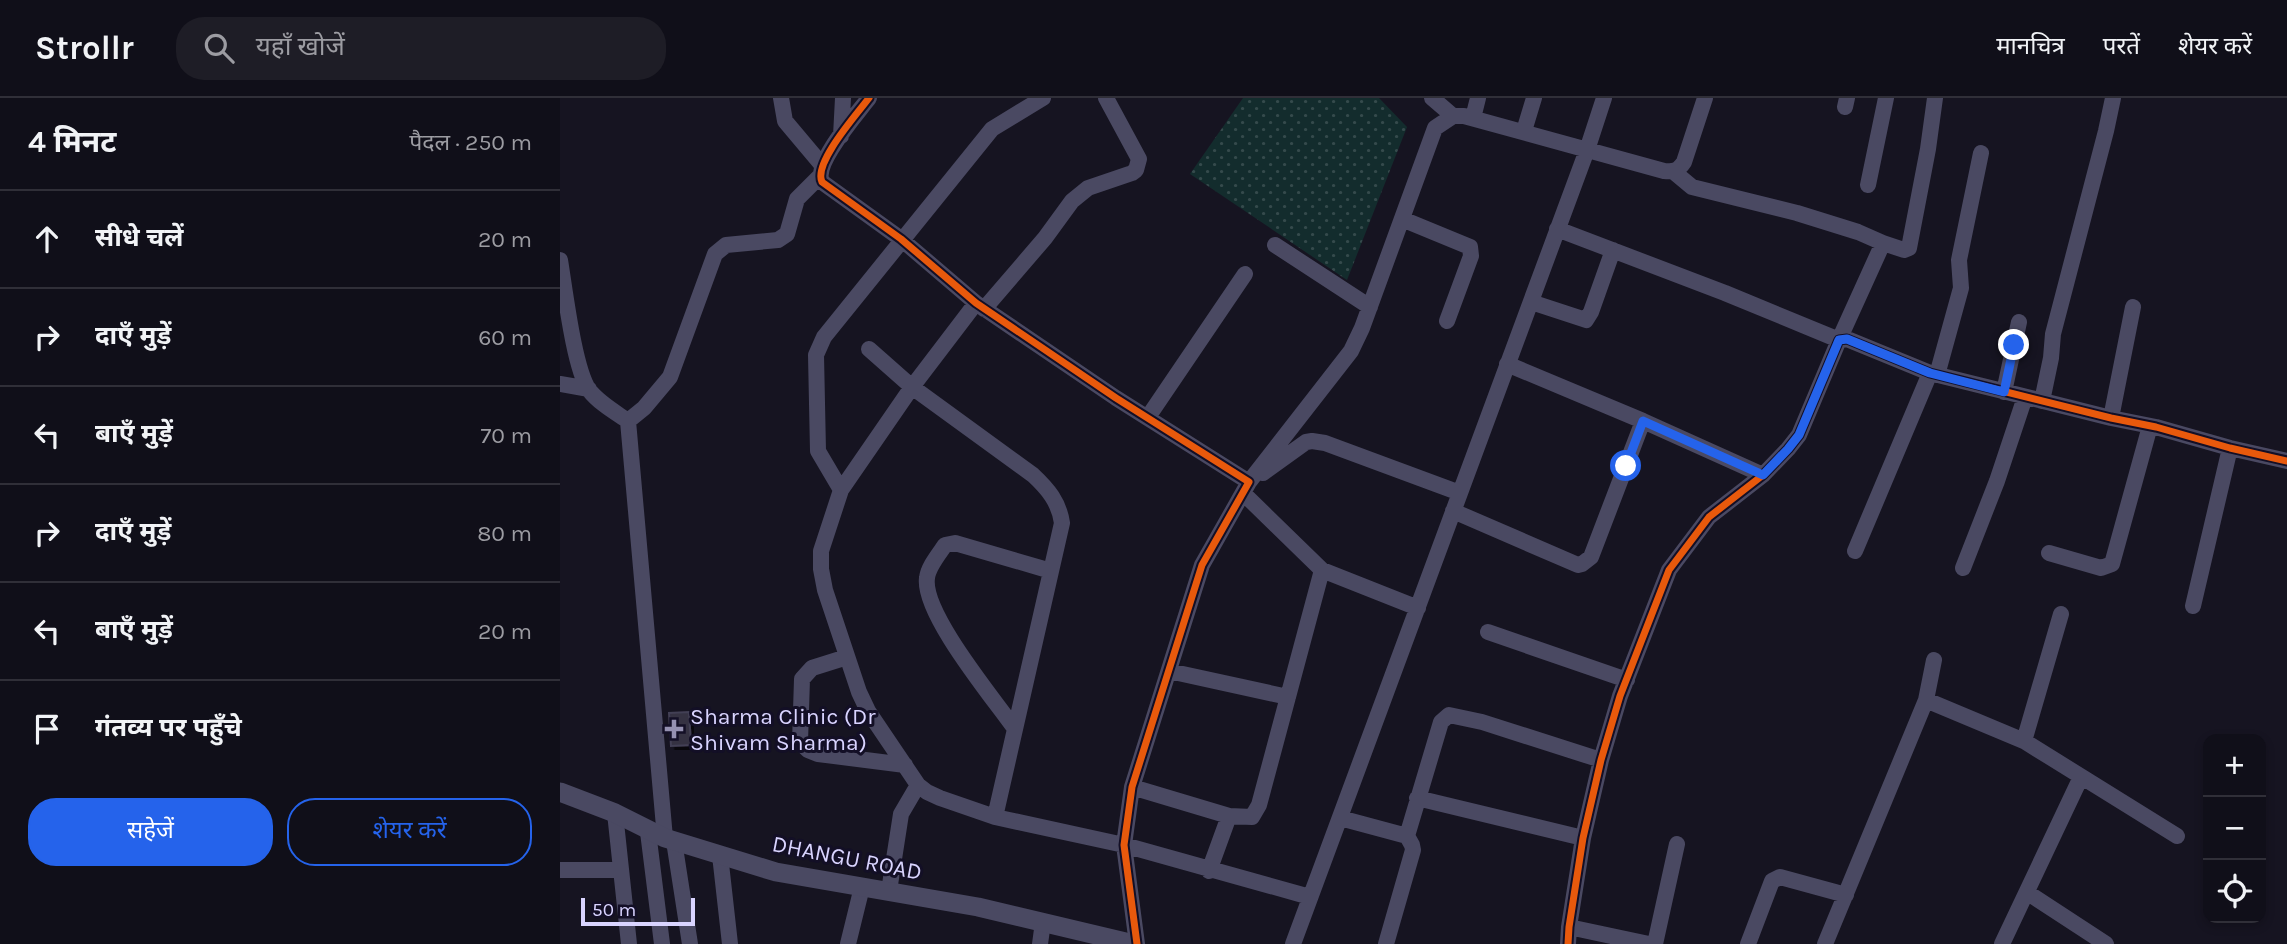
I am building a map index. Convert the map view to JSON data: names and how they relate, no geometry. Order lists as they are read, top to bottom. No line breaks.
{"streets":{"street":["DHANGU ROAD"]},"places":{"health":["Sharma Clinic (Dr Shivam Sharma)"]},"scale_bar":"50 m","page":{"header":"Strollr","search":"यहाँ खोजें","nav":["मानचित्र","परतें","शेयर करें"],"heading":["4 मिनट","पैदल · 250 m"],"list":[["सीधे चलें","20 m"],["दाएँ मुड़ें","60 m"],["बाएँ मुड़ें","70 m"],["दाएँ मुड़ें","80 m"],["बाएँ मुड़ें","20 m"],"गंतव्य पर पहुँचे"],"map_buttons":["+","−"],"buttons":["सहेजें","शेयर करें"],"scale":"50 m"}}
